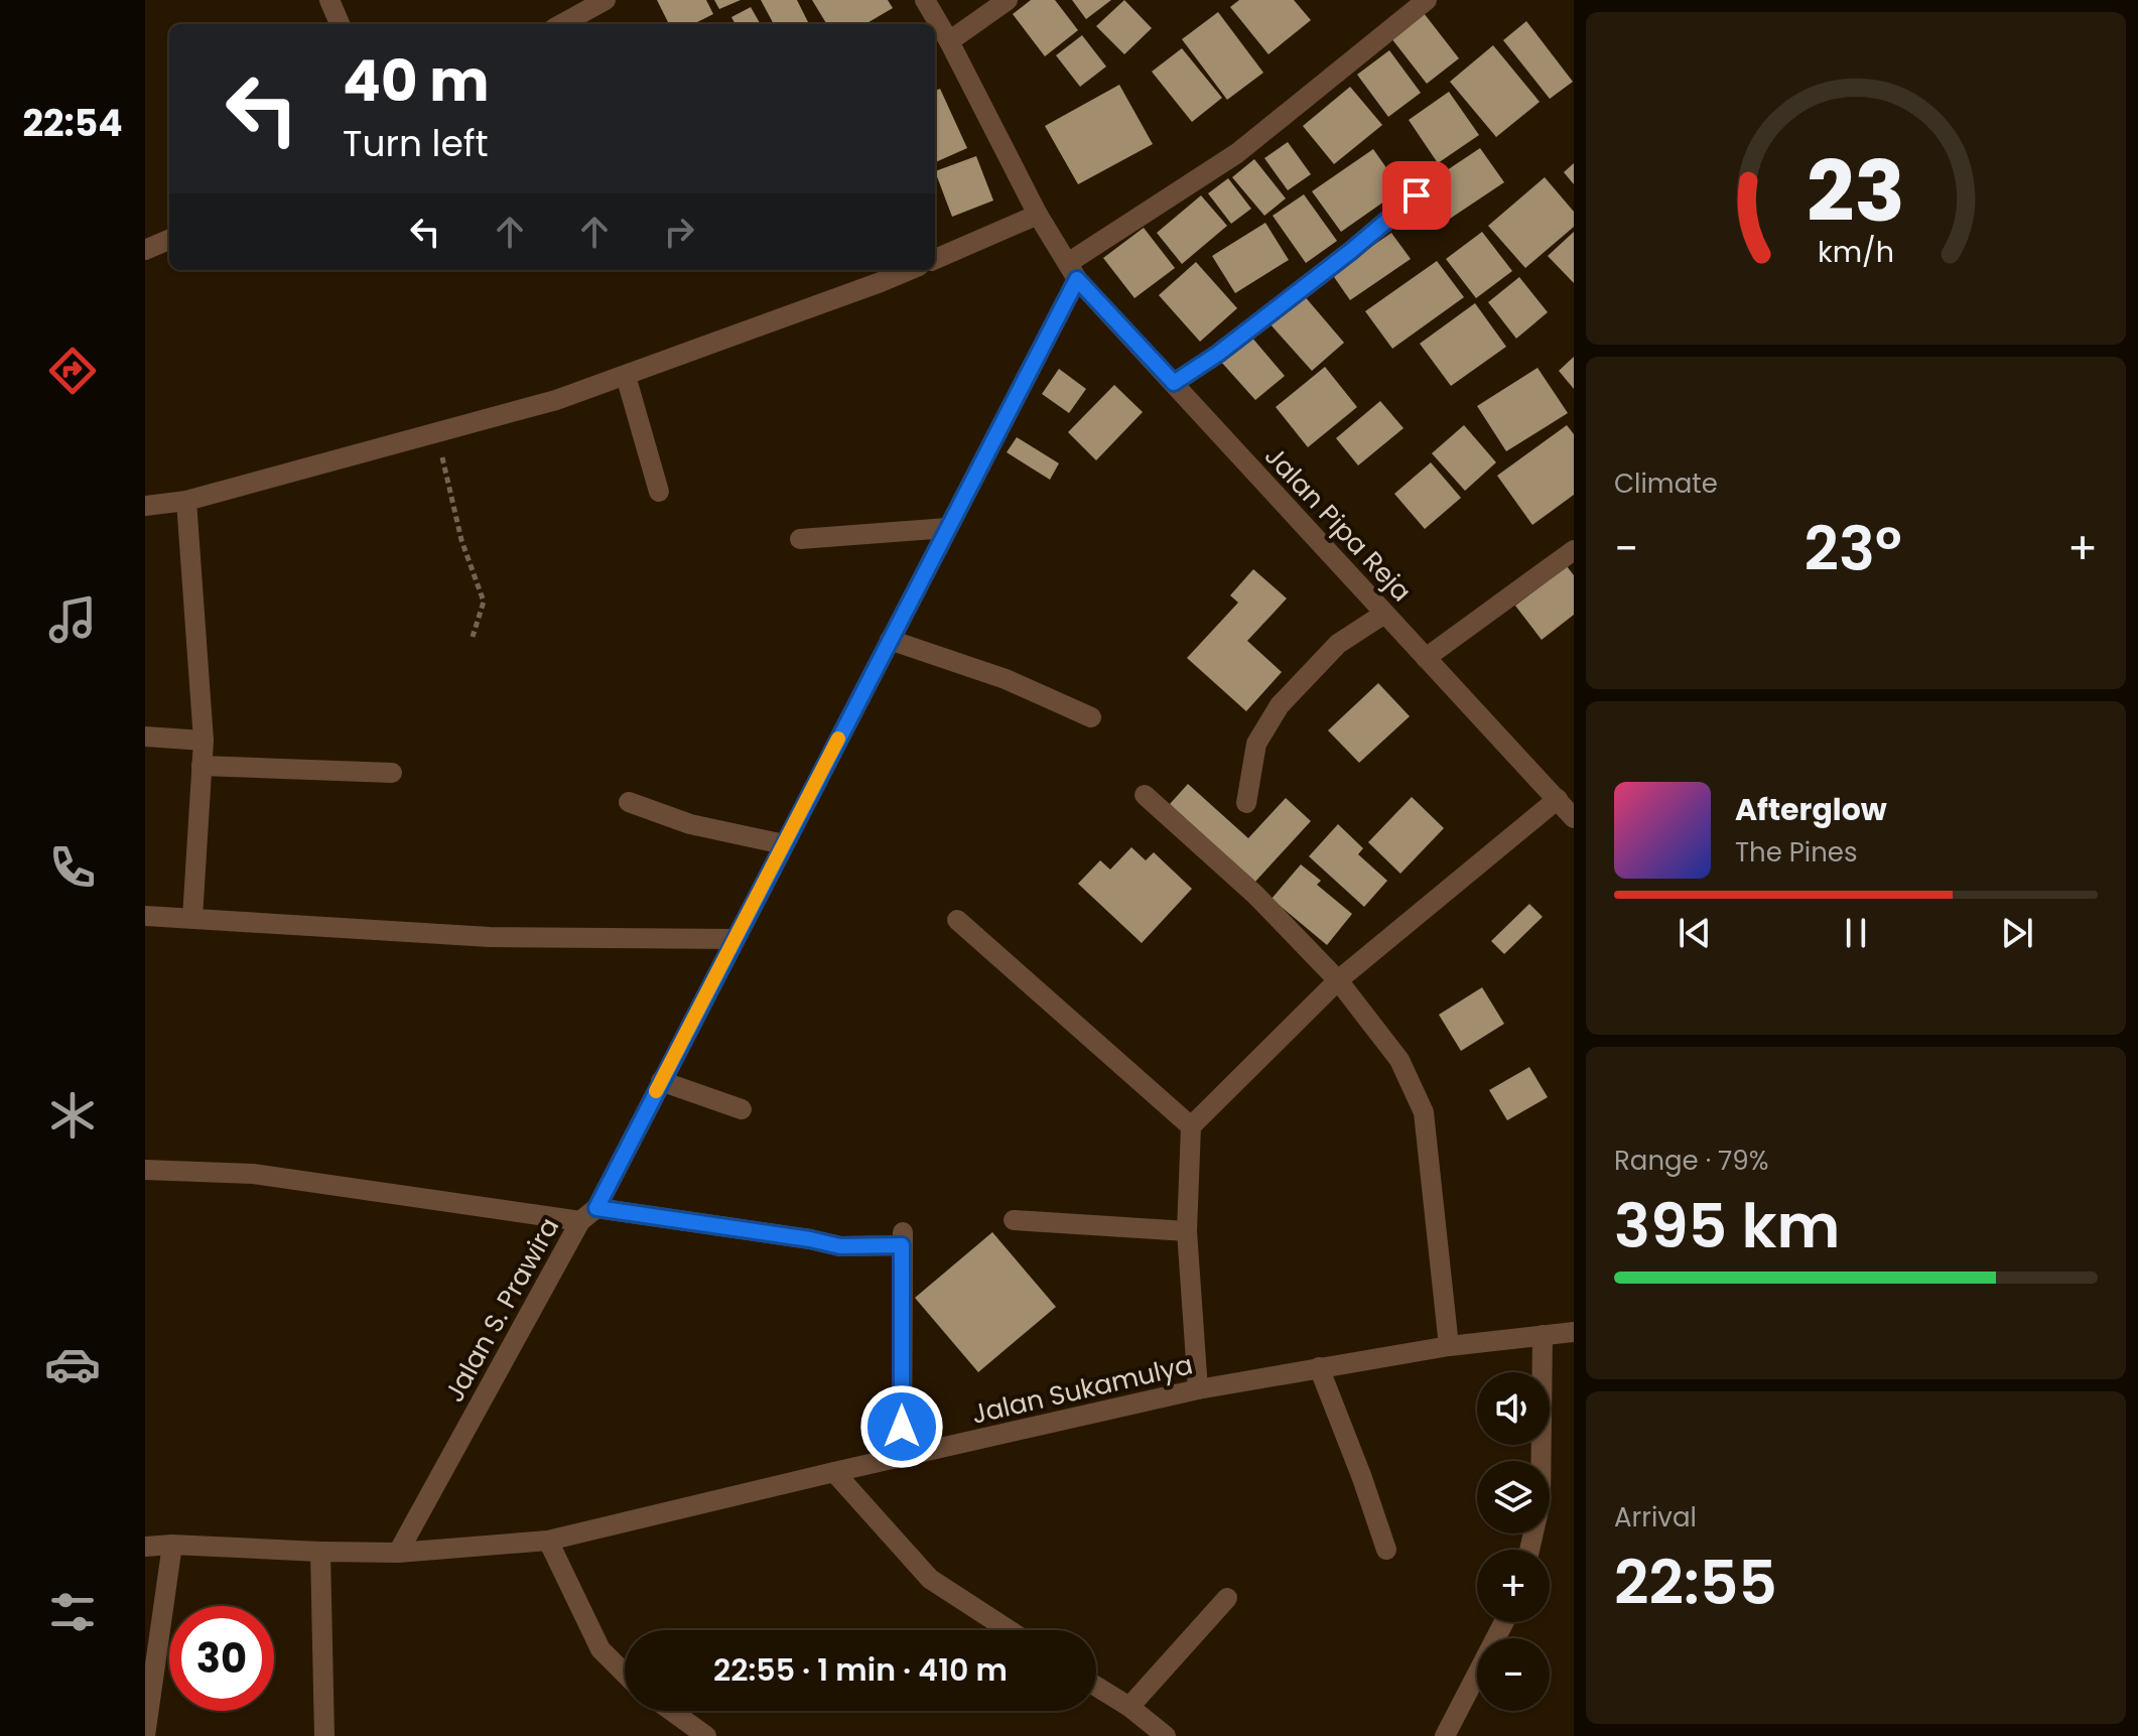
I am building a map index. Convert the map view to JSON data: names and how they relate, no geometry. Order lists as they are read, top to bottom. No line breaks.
{"streets":{"street":["Jalan Pipa Reja","Jalan S. Prawira","Jalan Sukamulya"]},"crossings":[["Jalan Pipa Reja","Jalan S. Prawira"],["Jalan S. Prawira","Jalan Sukamulya"]],"page":{"tabs":"22:54","turn":["40 m","Turn left"],"tile":["Climate",["Range · 79%","395 km"],["Arrival","22:55"]],"heat":["−","23°","+"],"song":["Afterglow","The Pines"],"map_buttons":["+","−"],"limit":"30","trip":"22:55 · 1 min · 410 m","gauge":["23","km/h"]}}
